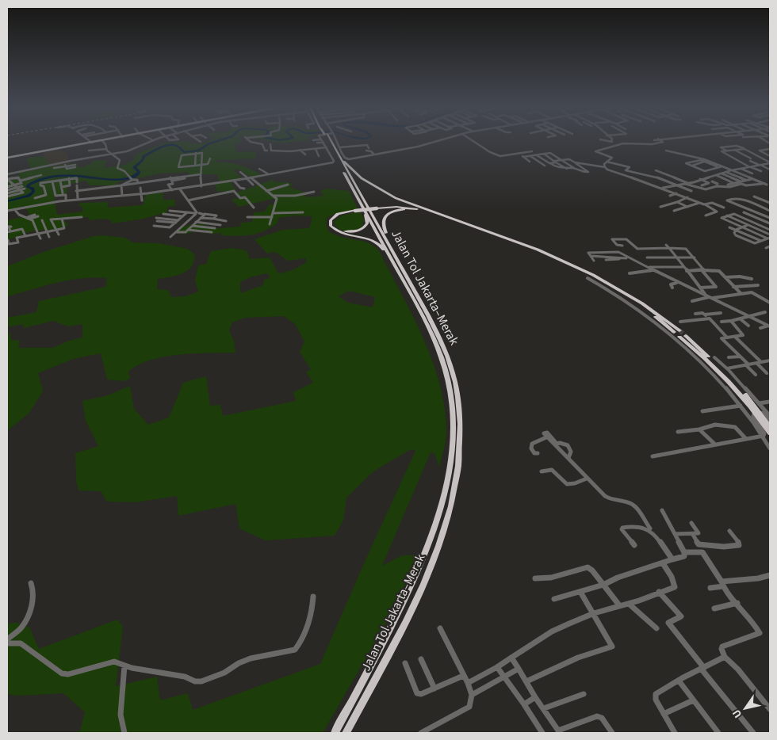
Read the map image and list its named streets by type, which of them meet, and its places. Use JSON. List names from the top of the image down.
{
  "streets": {
    "highway": ["Jalan Tol Jakarta–Merak"]
  },
  "north": "bottom left"
}
